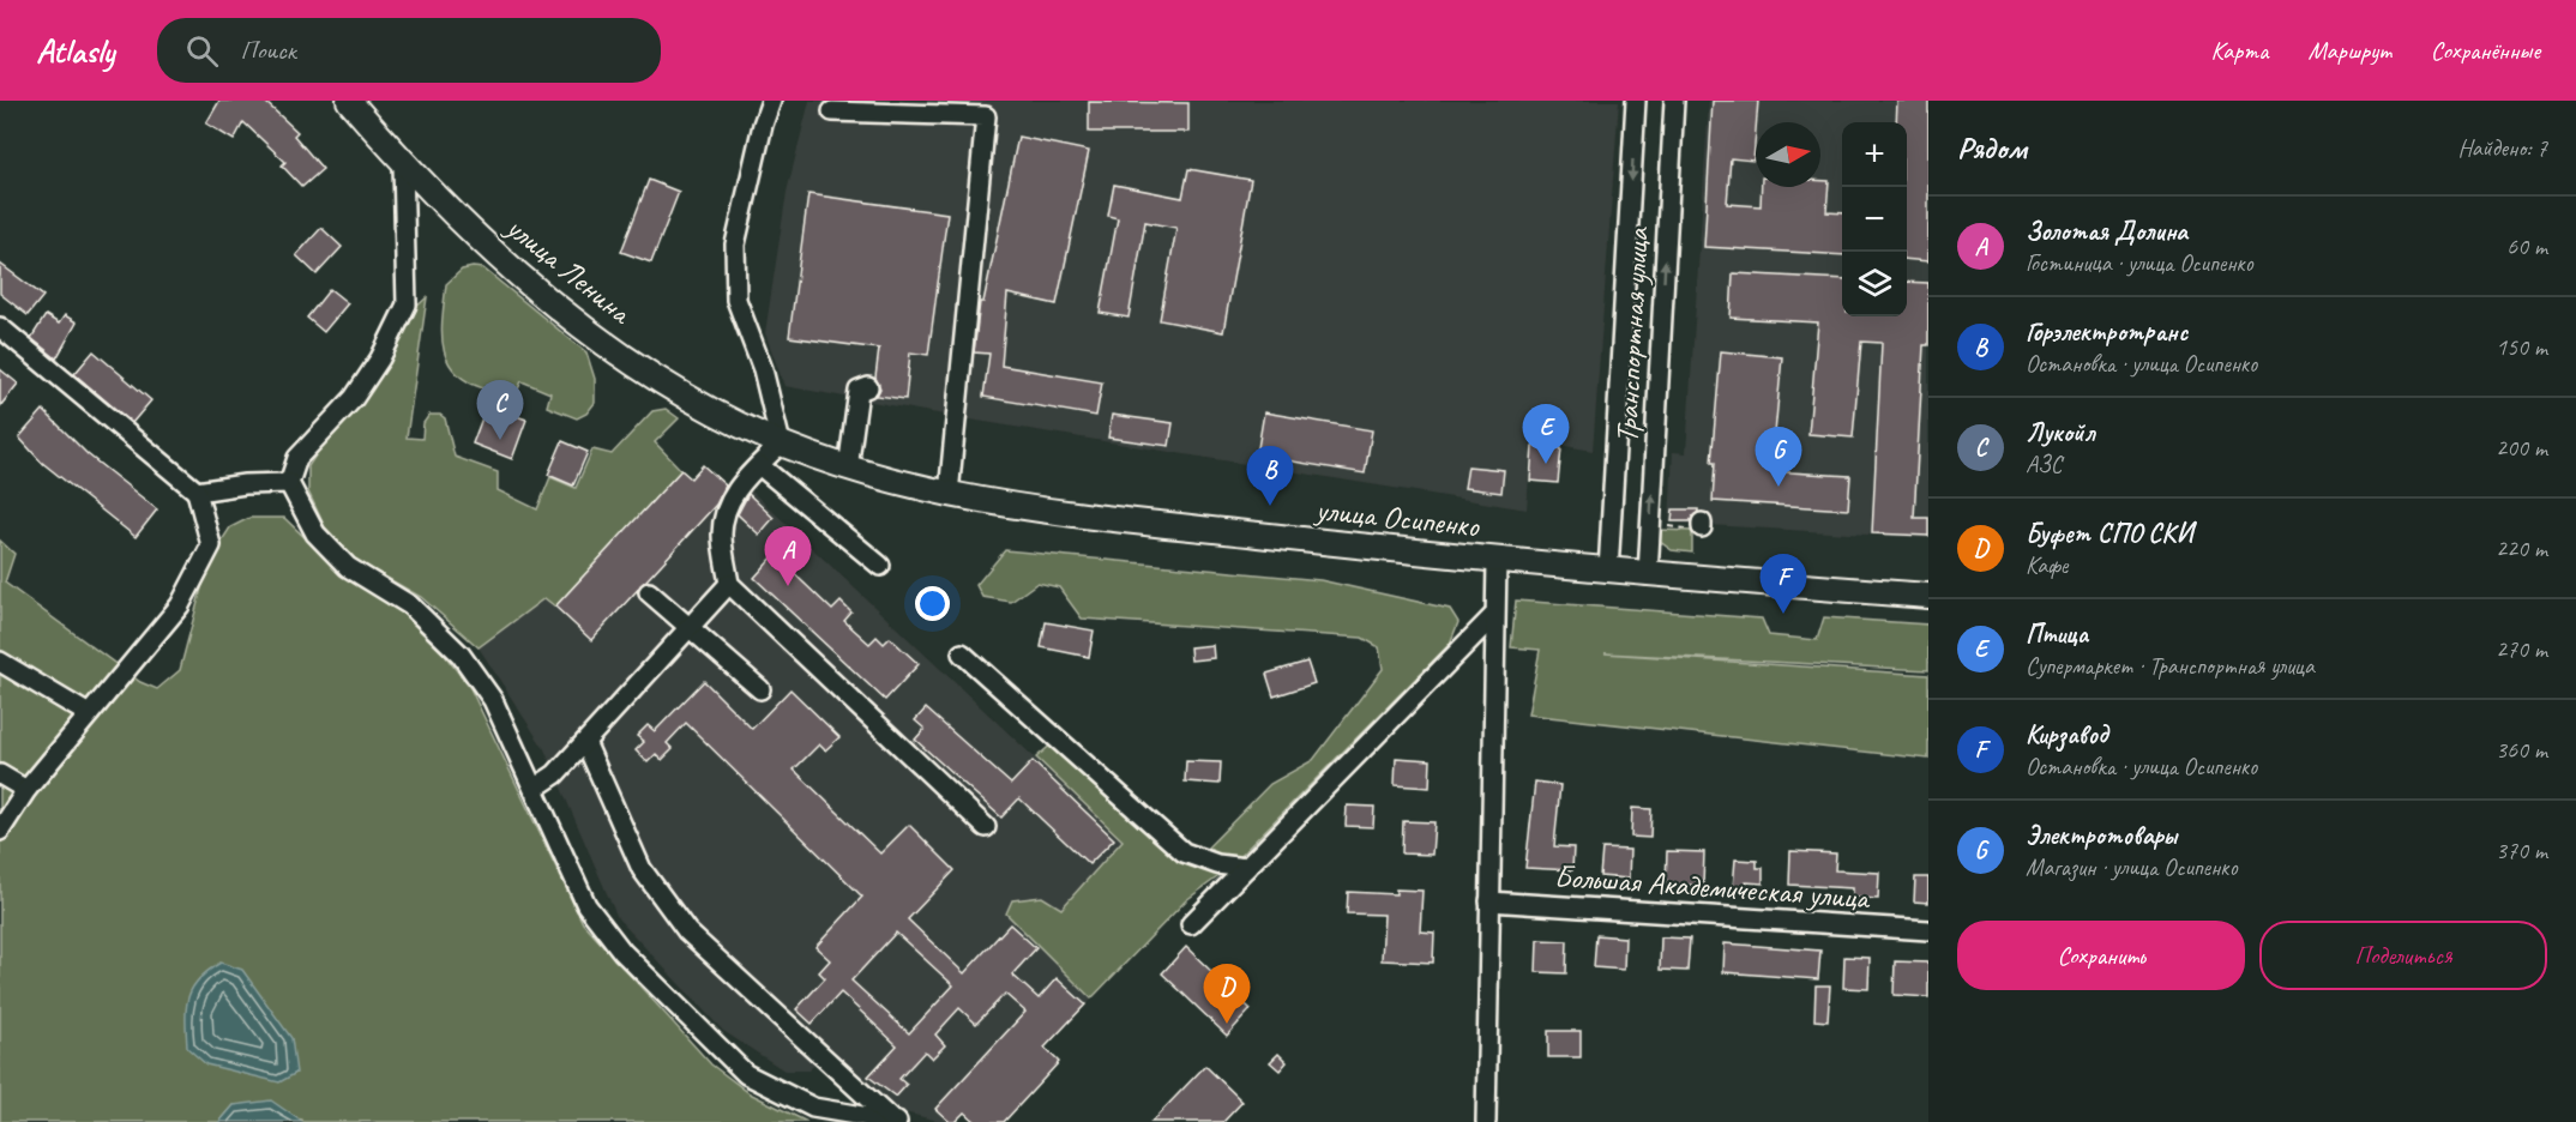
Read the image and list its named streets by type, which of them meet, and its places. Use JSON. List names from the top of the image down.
{
  "streets": {
    "main road": ["улица Ленина", "улица Осипенко"],
    "street": ["Транспортная улица", "Большая Академическая улица"]
  },
  "crossings": [
    ["улица Ленина", "улица Осипенко"],
    ["Транспортная улица", "улица Осипенко"]
  ],
  "north": "right",
  "page": {
    "header": "Atlasly",
    "search": "Поиск",
    "nav": ["Карта", "Маршрут", "Сохранённые"],
    "heading": ["Рядом", "Найдено: 7"],
    "map_buttons": ["+", "−"],
    "list": [
      {
        "mark": "A",
        "name": "Золотая Долина",
        "note": "Гостиница · улица Осипенко",
        "value": "60 m"
      },
      {
        "mark": "B",
        "name": "Горэлектротранс",
        "note": "Остановка · улица Осипенко",
        "value": "150 m"
      },
      {
        "mark": "C",
        "name": "Лукойл",
        "note": "АЗС",
        "value": "200 m"
      },
      {
        "mark": "D",
        "name": "Буфет СПО СКИ",
        "note": "Кафе",
        "value": "220 m"
      },
      {
        "mark": "E",
        "name": "Птица",
        "note": "Супермаркет · Транспортная улица",
        "value": "270 m"
      },
      {
        "mark": "F",
        "name": "Кирзавод",
        "note": "Остановка · улица Осипенко",
        "value": "360 m"
      },
      {
        "mark": "G",
        "name": "Электротовары",
        "note": "Магазин · улица Осипенко",
        "value": "370 m"
      }
    ],
    "pins": [
      "C",
      "E",
      "G",
      "B",
      "A",
      "F",
      "D"
    ],
    "buttons": ["Сохранить", "Поделиться"]
  }
}
